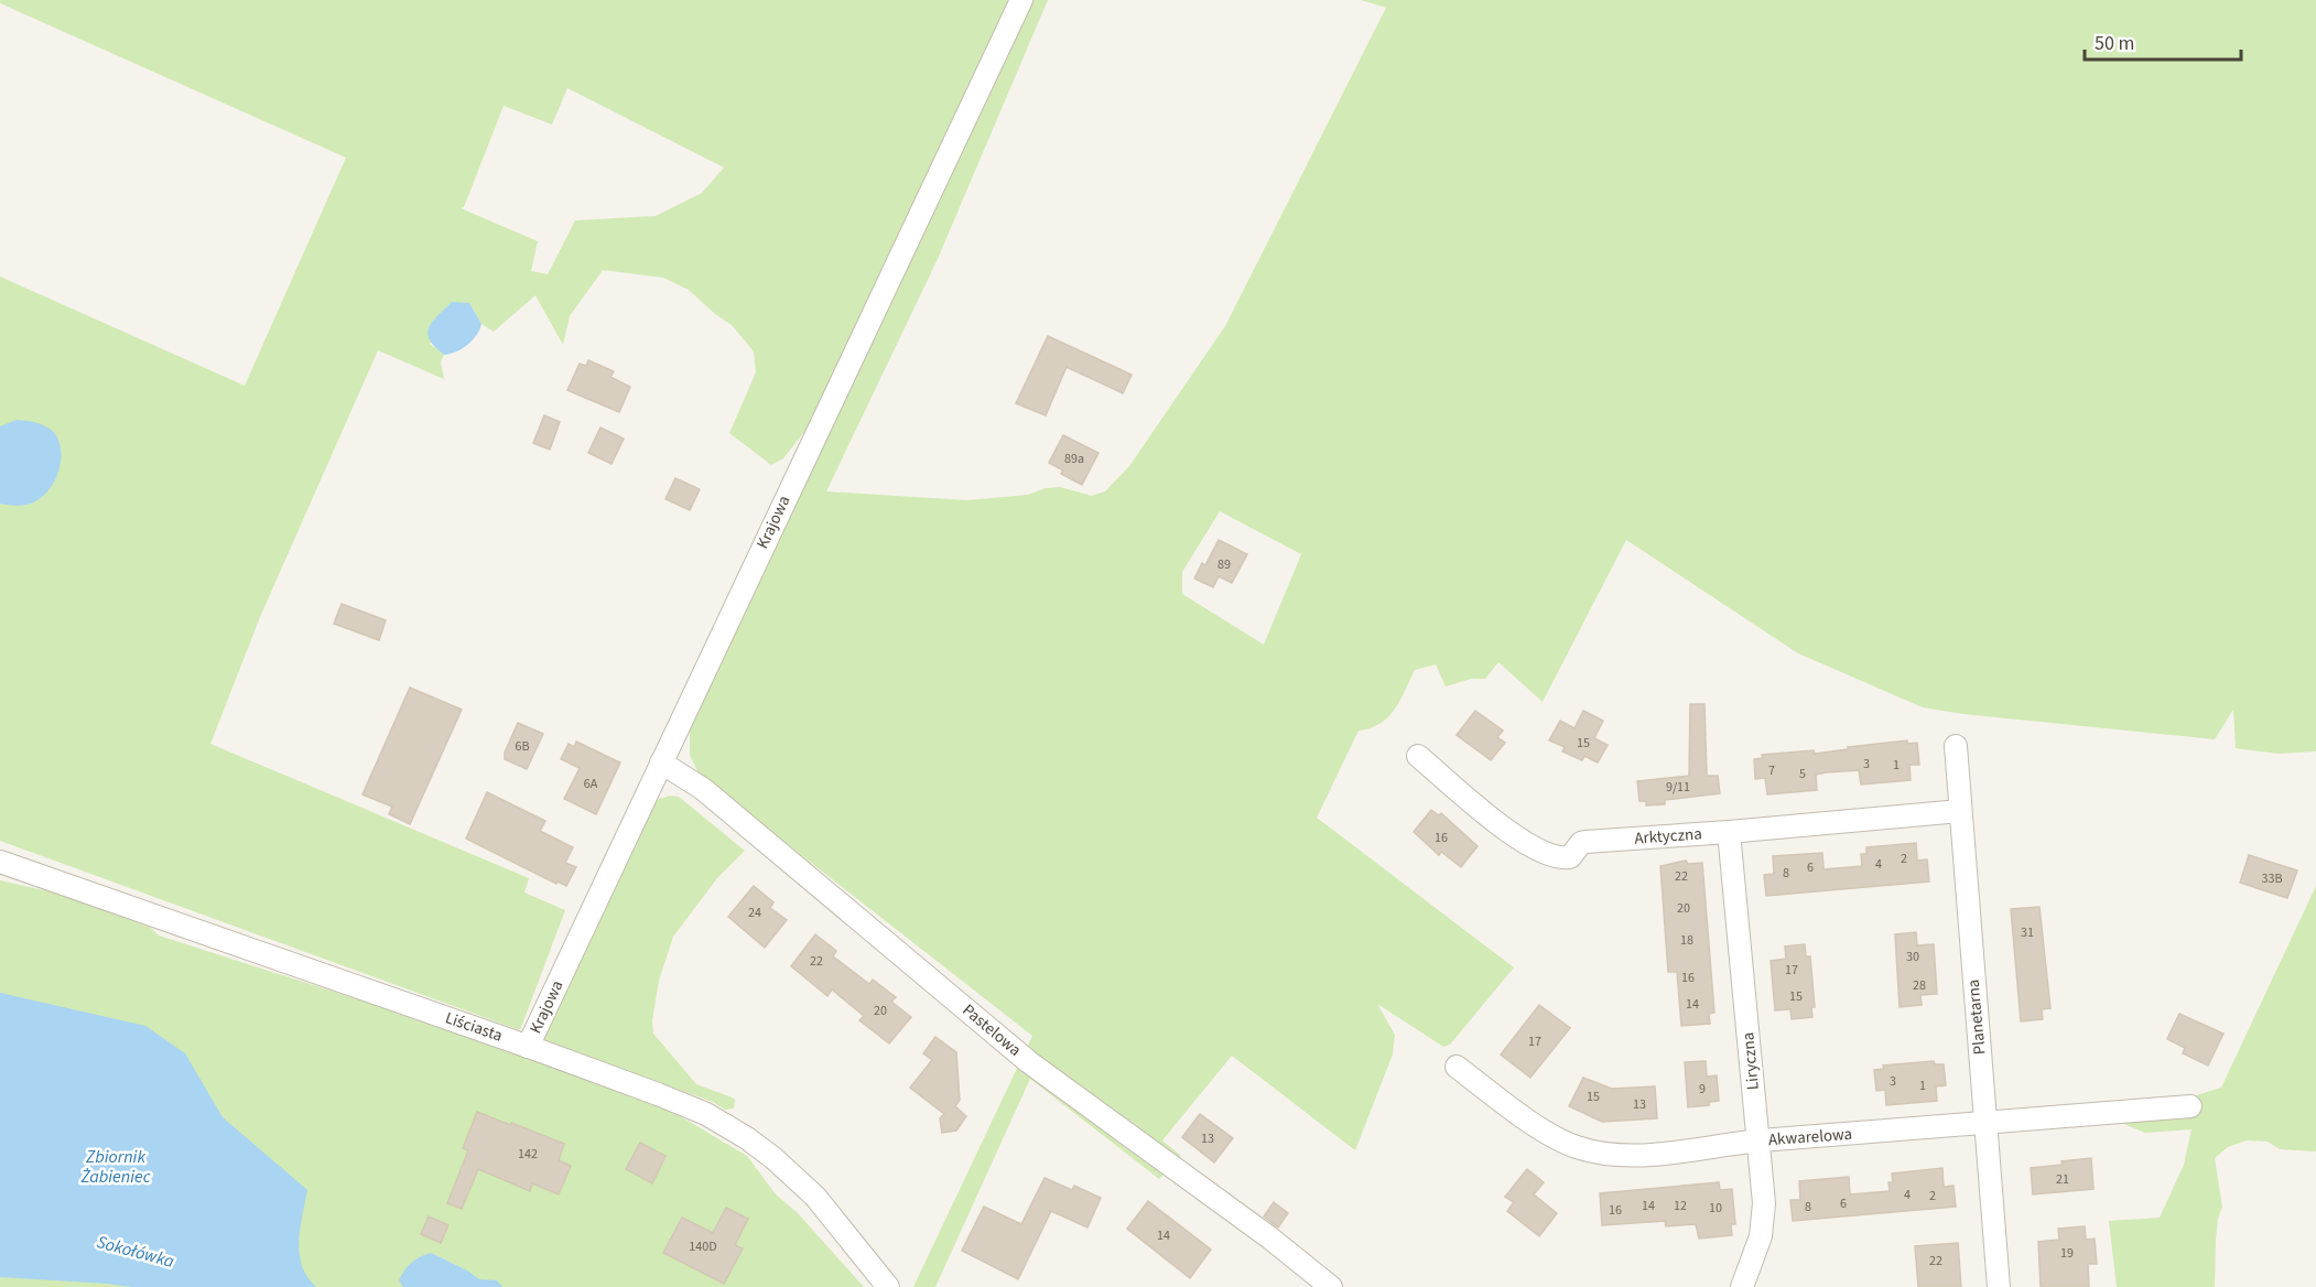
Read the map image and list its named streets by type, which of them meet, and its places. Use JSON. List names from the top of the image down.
{
  "streets": {
    "street": [
      "Krajowa",
      "Arktyczna",
      "Planetarna",
      "Liściasta",
      "Pastelowa",
      "Liryczna",
      "Akwarelowa"
    ]
  },
  "crossings": [
    ["Krajowa", "Liściasta"],
    ["Krajowa", "Pastelowa"],
    ["Arktyczna", "Planetarna"],
    ["Arktyczna", "Liryczna"],
    ["Planetarna", "Akwarelowa"],
    ["Liryczna", "Akwarelowa"]
  ],
  "water": ["Zbiornik Żabieniec", "Sokołówka"],
  "house_numbers": [
    "89a",
    "89",
    "15",
    "6B",
    "3",
    "1",
    "7",
    "5",
    "6A",
    "9/11",
    "16",
    "2",
    "4",
    "6",
    "8",
    "22",
    "33B",
    "20",
    "24",
    "31",
    "18",
    "30",
    "22",
    "17",
    "16",
    "28",
    "15",
    "14",
    "20",
    "17",
    "3",
    "1",
    "9",
    "15",
    "13",
    "13",
    "142",
    "21",
    "4",
    "2",
    "6",
    "14",
    "12",
    "8",
    "10",
    "16",
    "14",
    "140D",
    "19",
    "22"
  ],
  "scale_bar": "50 m"
}
